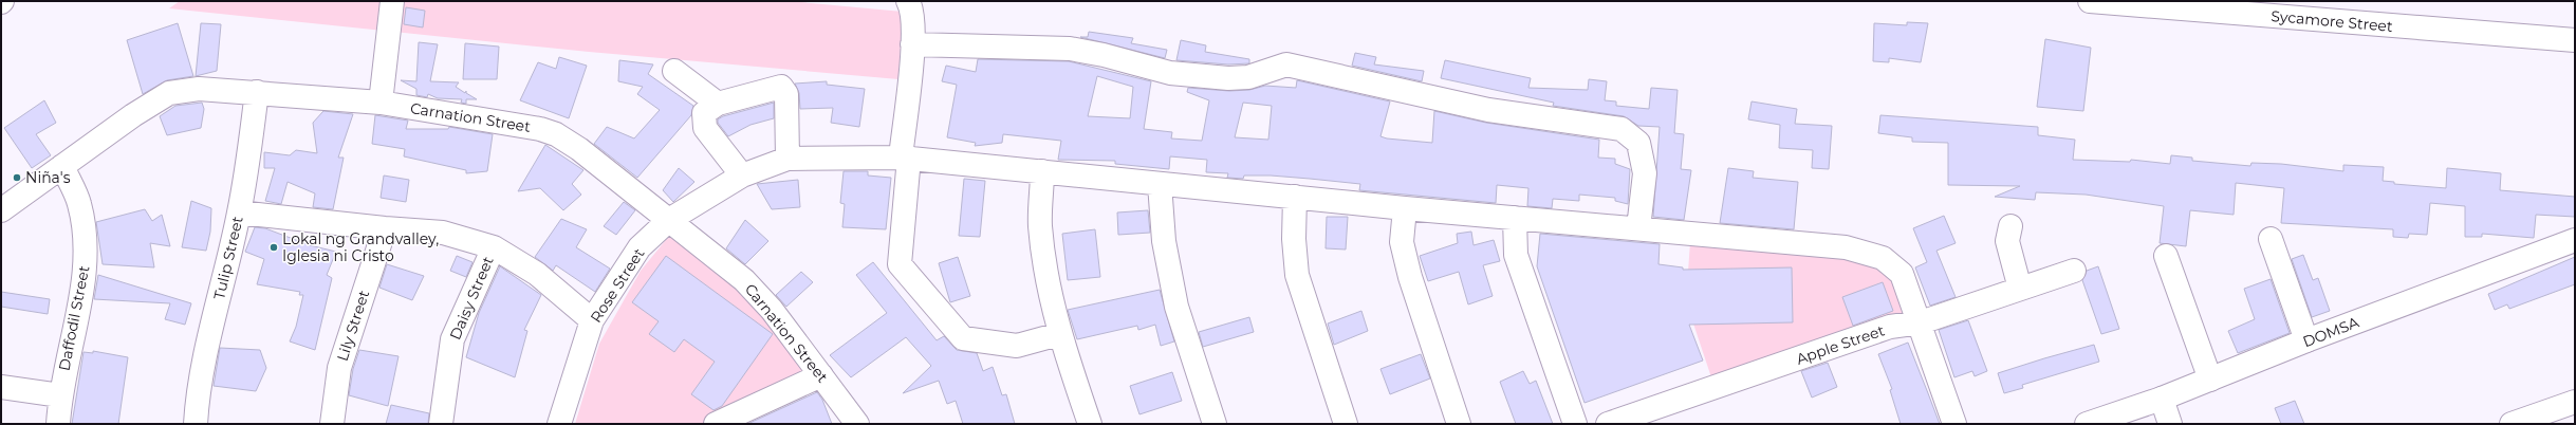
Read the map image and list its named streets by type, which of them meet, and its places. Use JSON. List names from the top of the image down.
{
  "streets": {
    "street": [
      "Sycamore Street",
      "Carnation Street",
      "Tulip Street",
      "Rose Street",
      "Daisy Street",
      "Daffodil Street",
      "Lily Street",
      "DOMSA",
      "Apple Street"
    ]
  },
  "crossings": [
    ["Carnation Street", "Tulip Street"],
    ["Carnation Street", "Rose Street"],
    ["Carnation Street", "Daffodil Street"],
    ["Rose Street", "Apple Street"]
  ],
  "places": ["Niña's", "Lokal ng Grandvalley, Iglesia ni Cristo"]
}
